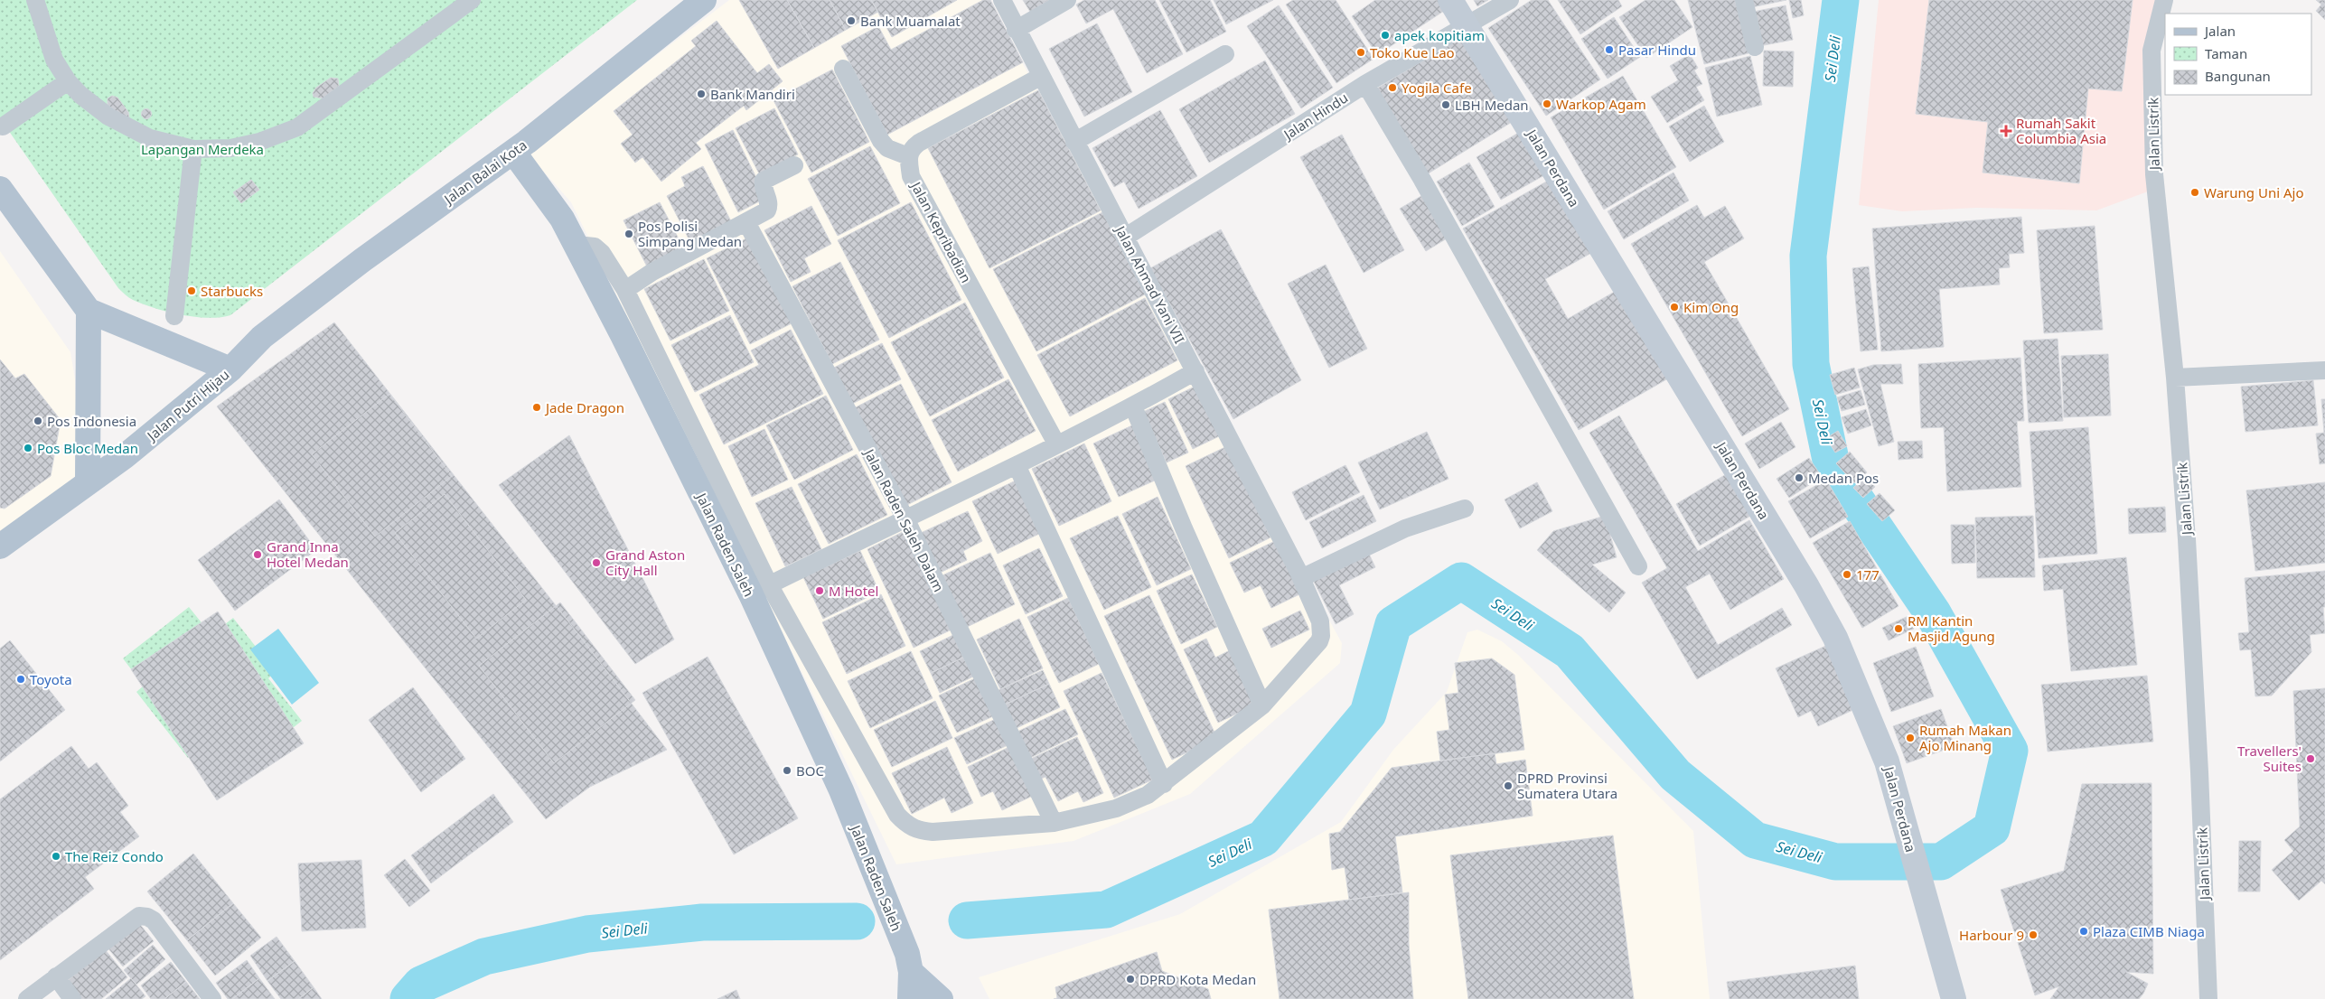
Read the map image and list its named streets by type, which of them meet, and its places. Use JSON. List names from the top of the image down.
{
  "streets": {
    "main road": [
      "Jalan Perdana",
      "Jalan Balai Kota",
      "Jalan Putri Hijau",
      "Jalan Raden Saleh"
    ],
    "street": [
      "Jalan Hindu",
      "Jalan Listrik",
      "Jalan Kepribadian",
      "Jalan Ahmad Yani VII",
      "Jalan Raden Saleh Dalam"
    ]
  },
  "crossings": [
    ["Jalan Hindu", "Jalan Perdana"],
    ["Jalan Hindu", "Jalan Ahmad Yani VII"],
    ["Jalan Balai Kota", "Jalan Putri Hijau"],
    ["Jalan Balai Kota", "Jalan Raden Saleh"],
    ["Jalan Ahmad Yani VII", "Jalan Raden Saleh Dalam"],
    ["Jalan Ahmad Yani VII", "Jalan Raden Saleh"]
  ],
  "water": ["Sei Deli"],
  "parks": ["Lapangan Merdeka"],
  "places": {
    "other": [
      "Bank Muamalat",
      "apek kopitiam",
      "Pasar Hindu",
      "Toko Kue Lao",
      "Yogila Cafe",
      "Bank Mandiri",
      "Warkop Agam",
      "LBH Medan",
      "Warung Uni Ajo",
      "Pos Polisi Simpang Medan",
      "Starbucks",
      "Kim Ong",
      "Jade Dragon",
      "Pos Indonesia",
      "Pos Bloc Medan",
      "Medan Pos",
      "Grand Inna Hotel Medan",
      "Grand Aston City Hall",
      "177",
      "M Hotel",
      "RM Kantin Masjid Agung",
      "Toyota",
      "Rumah Makan Ajo Minang",
      "Travellers' Suites",
      "BOC",
      "DPRD Provinsi Sumatera Utara",
      "The Reiz Condo",
      "Plaza CIMB Niaga",
      "Harbour 9",
      "DPRD Kota Medan"
    ],
    "health": ["Rumah Sakit Columbia Asia"]
  },
  "legend": ["Jalan", "Taman", "Bangunan"]
}
